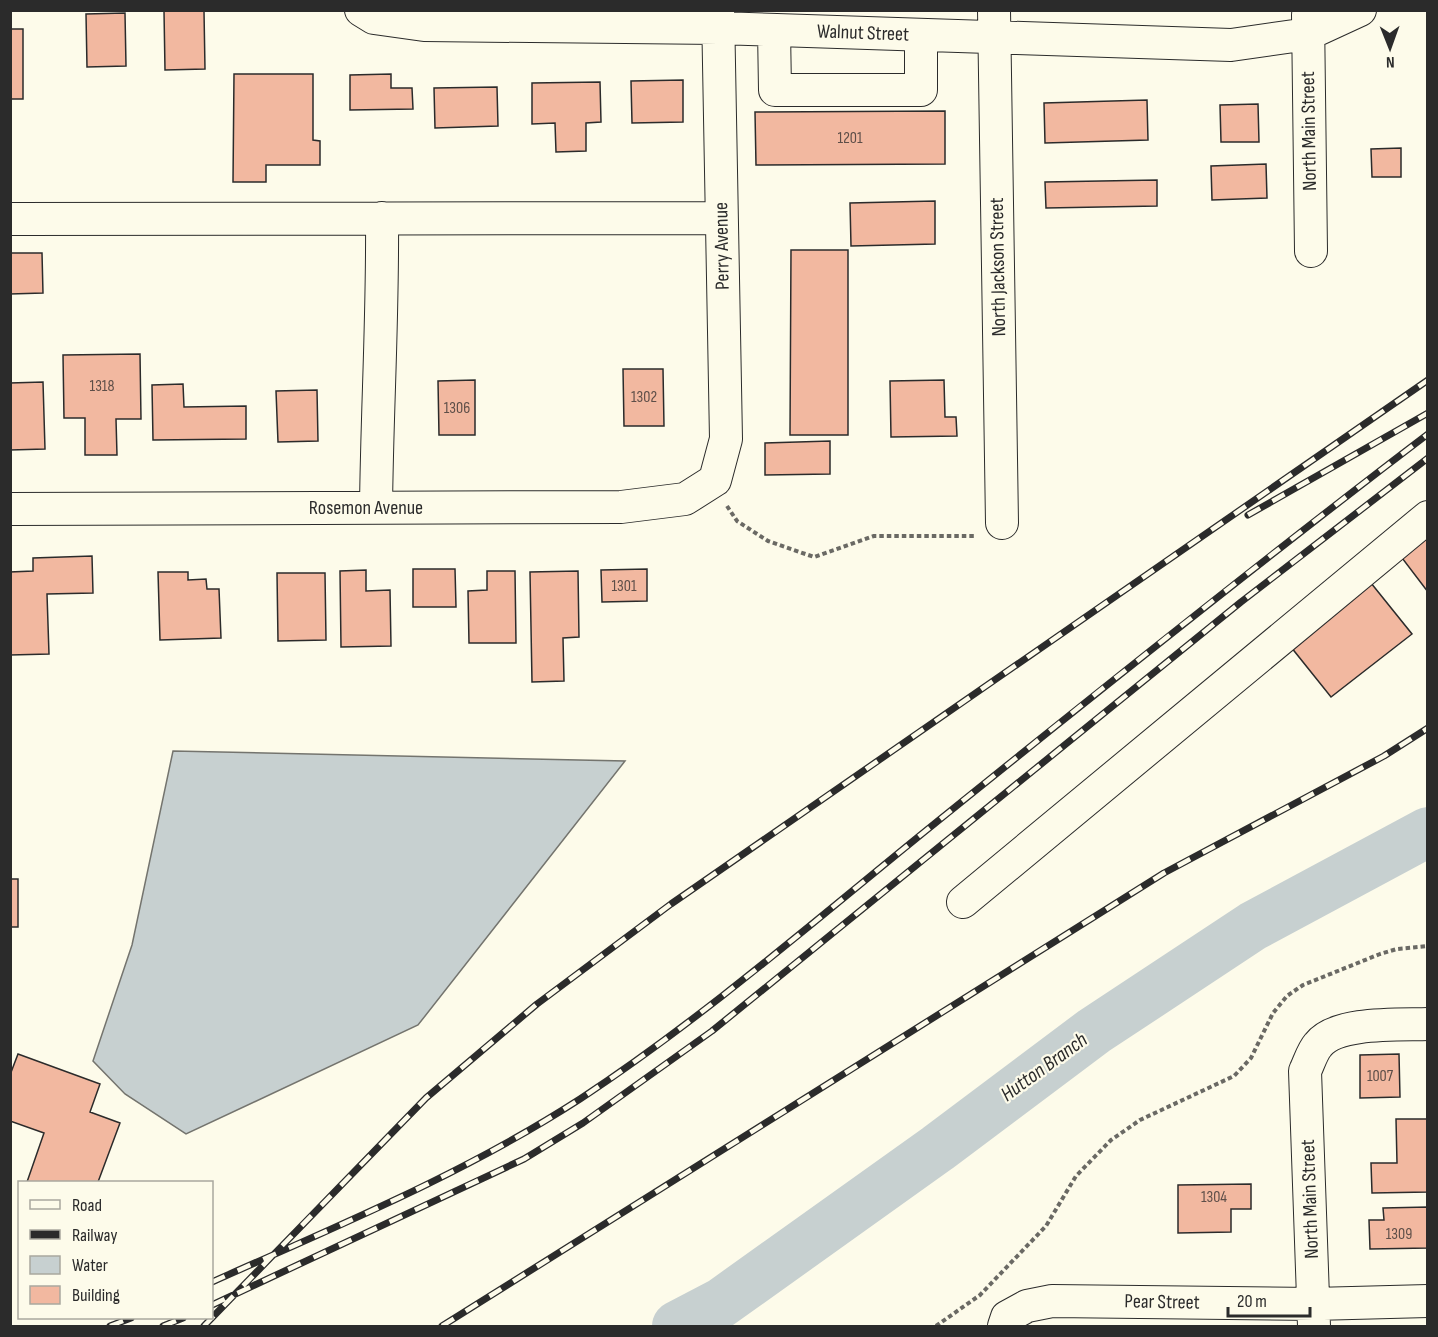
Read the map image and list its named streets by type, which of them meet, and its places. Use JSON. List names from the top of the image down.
{
  "streets": {
    "street": [
      "Walnut Street",
      "North Main Street",
      "Perry Avenue",
      "North Jackson Street",
      "Rosemon Avenue",
      "Pear Street"
    ]
  },
  "crossings": [
    ["Walnut Street", "North Main Street"],
    ["Walnut Street", "Perry Avenue"],
    ["Walnut Street", "North Jackson Street"],
    ["North Main Street", "Pear Street"],
    ["Perry Avenue", "Rosemon Avenue"]
  ],
  "water": ["Hutton Branch"],
  "house_numbers": [
    "1201",
    "1318",
    "1302",
    "1306",
    "1301",
    "1007",
    "1304",
    "1309"
  ],
  "legend": [
    "Road",
    "Railway",
    "Water",
    "Building"
  ],
  "scale_bar": "20 m",
  "north": "bottom"
}
